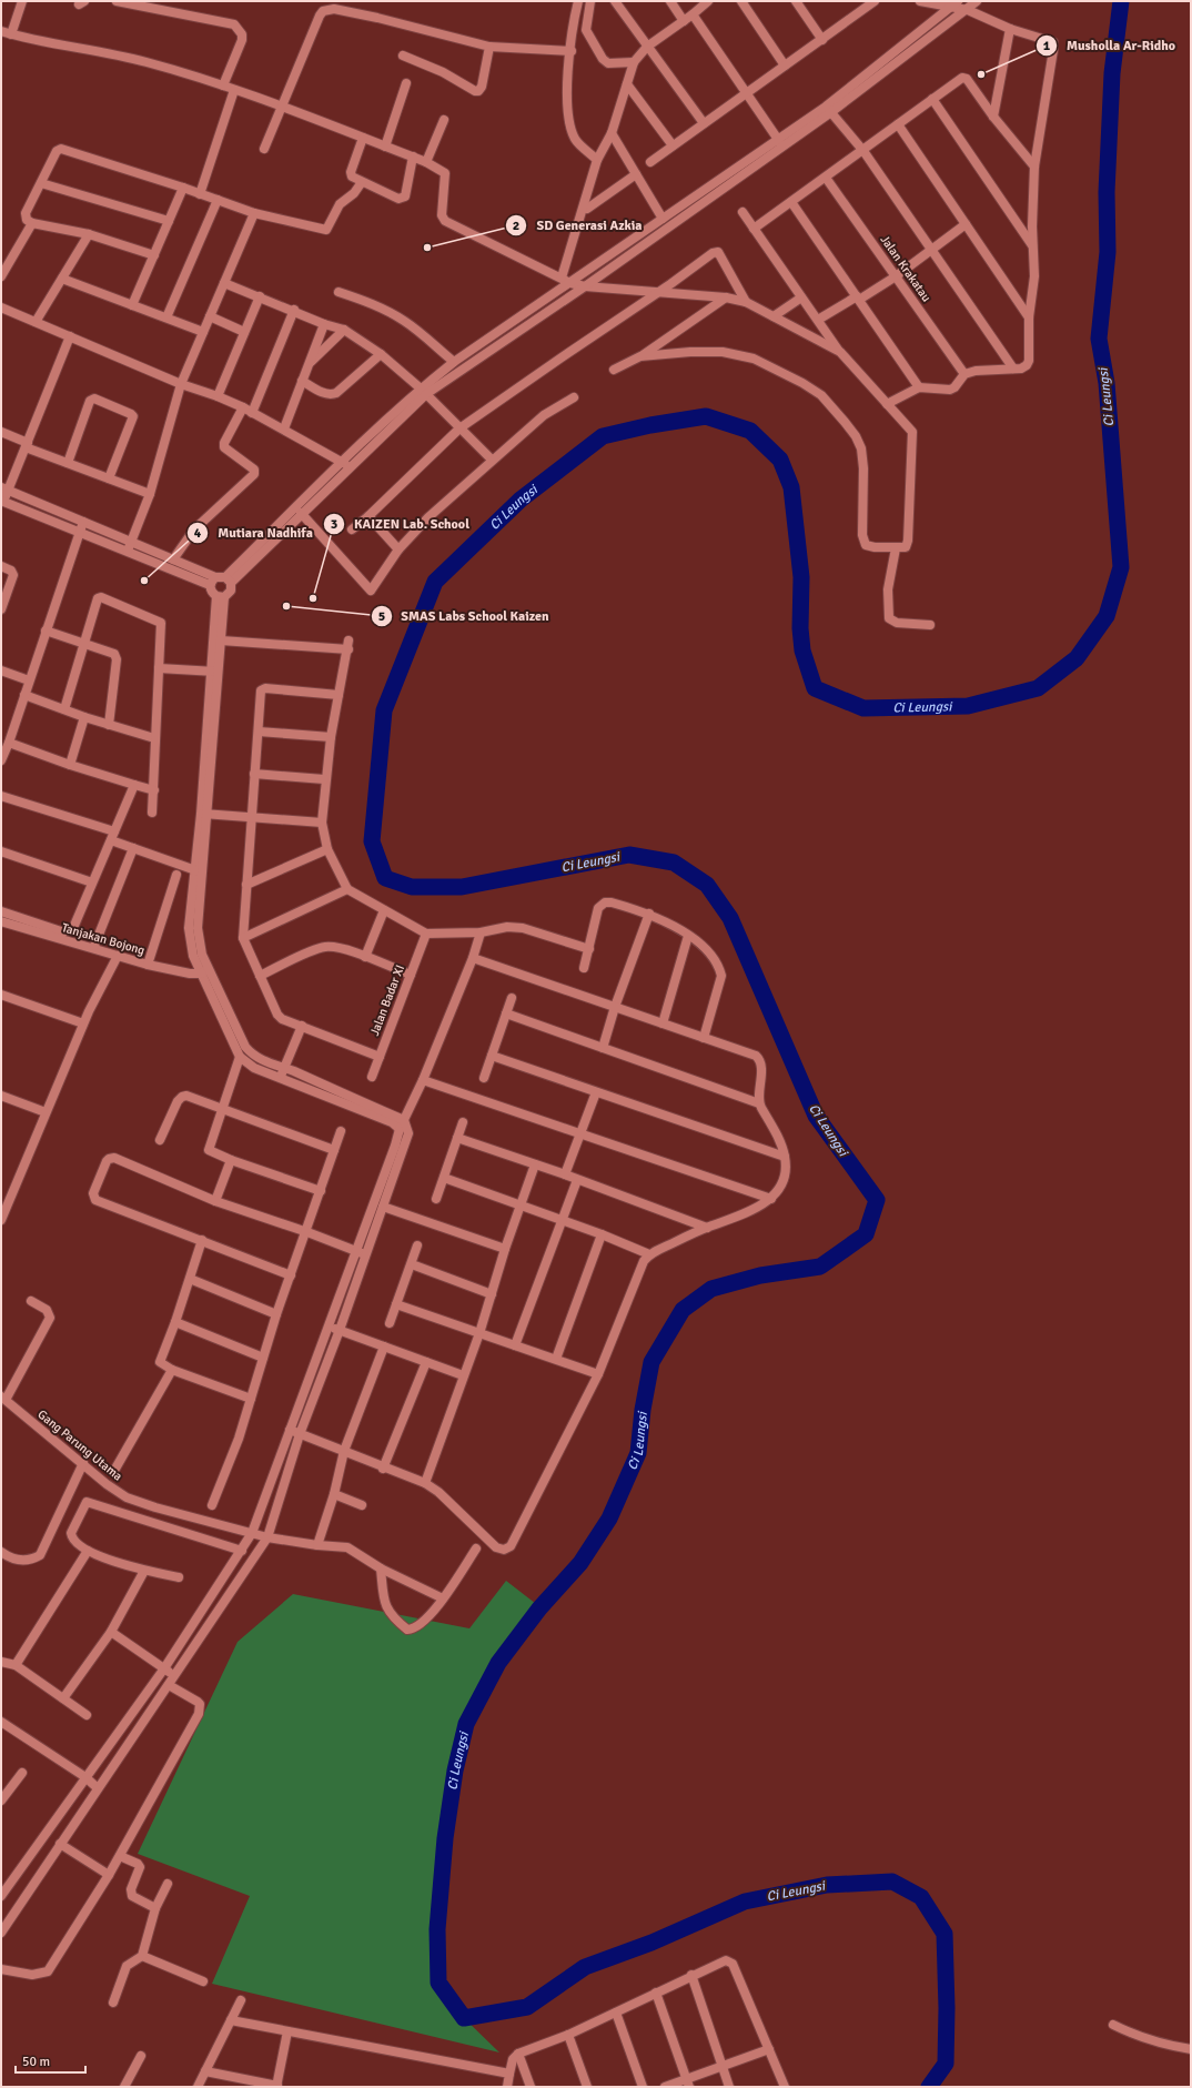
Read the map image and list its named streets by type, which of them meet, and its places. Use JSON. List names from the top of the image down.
{
  "streets": {
    "street": [
      "Jalan Krakatau",
      "Tanjakan Bojong",
      "Jalan Badar XI",
      "Gang Parung Utama"
    ]
  },
  "water": ["Ci Leungsi"],
  "places": [
    "Musholla Ar-Ridho",
    "SD Generasi Azkia",
    "Mutiara Nadhifa",
    "KAIZEN Lab. School",
    "SMAS Labs School Kaizen"
  ],
  "scale_bar": "50 m"
}
